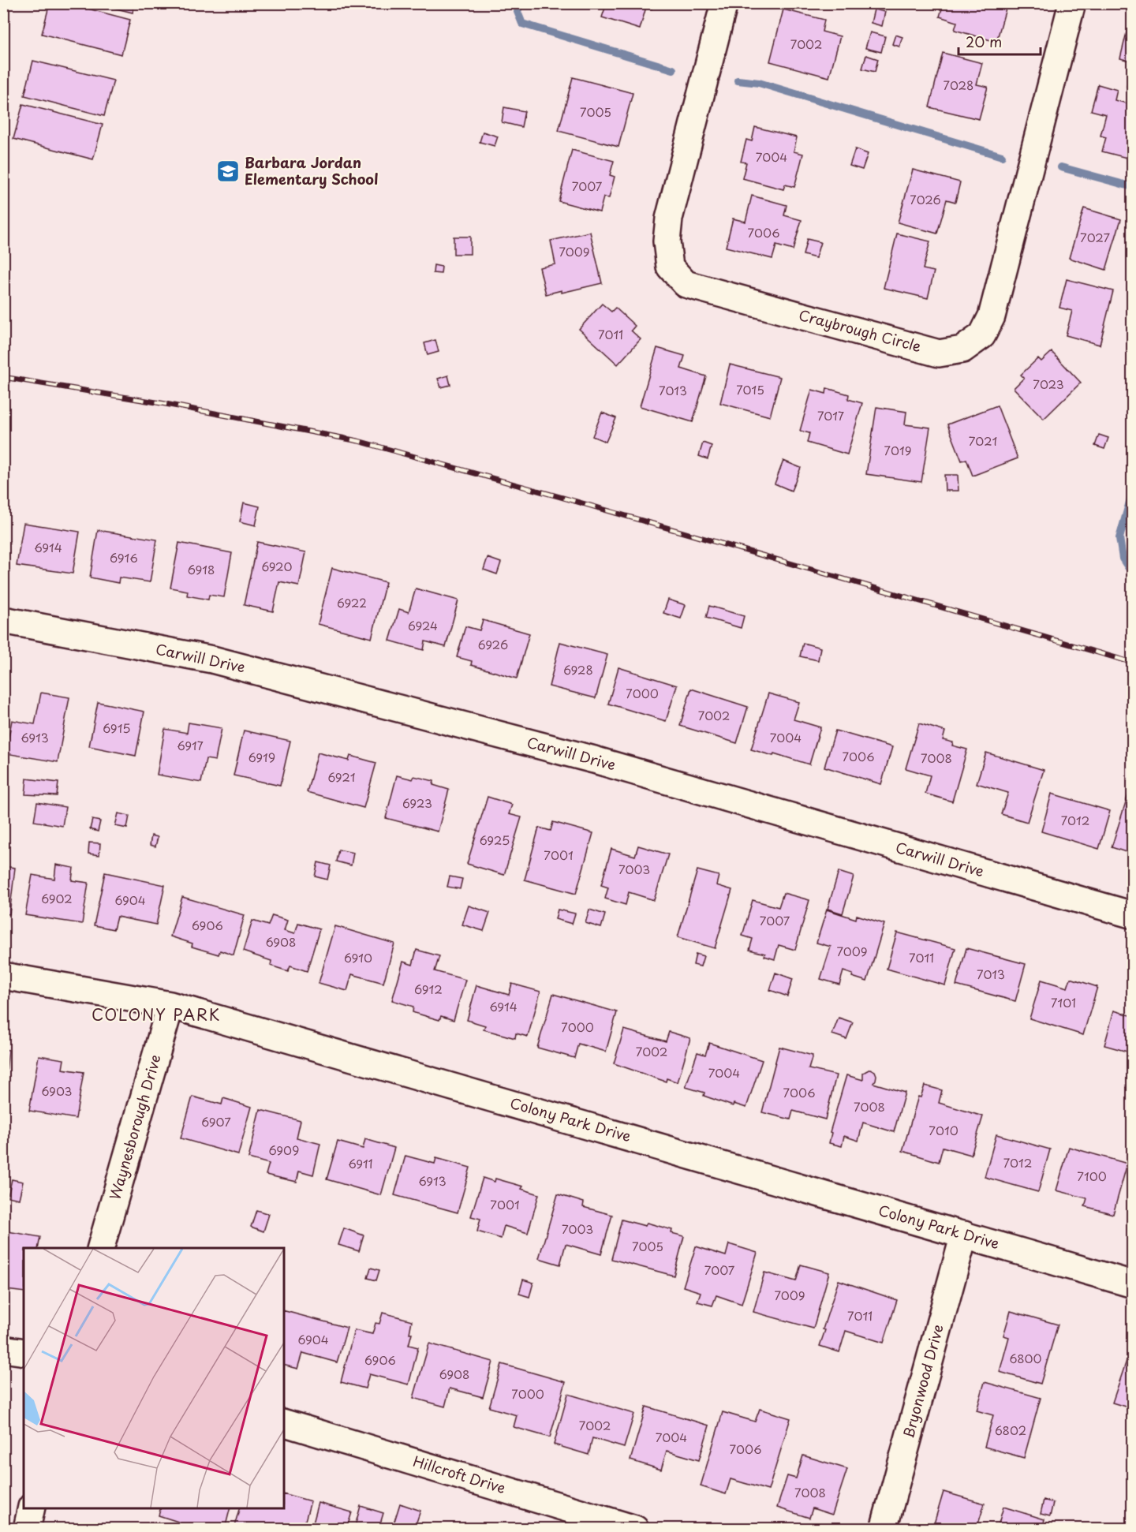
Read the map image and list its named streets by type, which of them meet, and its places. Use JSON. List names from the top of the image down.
{
  "streets": {
    "street": [
      "Craybrough Circle",
      "Carwill Drive",
      "Colony Park Drive",
      "Waynesborough Drive",
      "Bryonwood Drive",
      "Hillcroft Drive"
    ]
  },
  "crossings": [
    ["Colony Park Drive", "Waynesborough Drive"],
    ["Colony Park Drive", "Bryonwood Drive"]
  ],
  "districts": ["COLONY PARK"],
  "places": {
    "school or university": ["Barbara Jordan Elementary School"]
  },
  "house_numbers": [
    "7002",
    "7028",
    "7005",
    "7004",
    "7007",
    "7026",
    "7006",
    "7027",
    "7009",
    "7011",
    "7023",
    "7015",
    "7013",
    "7017",
    "7021",
    "7019",
    "6914",
    "6916",
    "6920",
    "6918",
    "6922",
    "6924",
    "6926",
    "6928",
    "7000",
    "7002",
    "6915",
    "6913",
    "7004",
    "6917",
    "7006",
    "6919",
    "7008",
    "6921",
    "6923",
    "7012",
    "6925",
    "7001",
    "7003",
    "6902",
    "6904",
    "7007",
    "6906",
    "6908",
    "7009",
    "6910",
    "7011",
    "7013",
    "6912",
    "7101",
    "6914",
    "7000",
    "7002",
    "7004",
    "6903",
    "7006",
    "7008",
    "6907",
    "7010",
    "6909",
    "7012",
    "6911",
    "7100",
    "6913",
    "7001",
    "7003",
    "7005",
    "7007",
    "7009",
    "7011",
    "6904",
    "6800",
    "6906",
    "6908",
    "7000",
    "7002",
    "6802",
    "7004",
    "7006",
    "7008"
  ],
  "scale_bar": "20 m"
}
